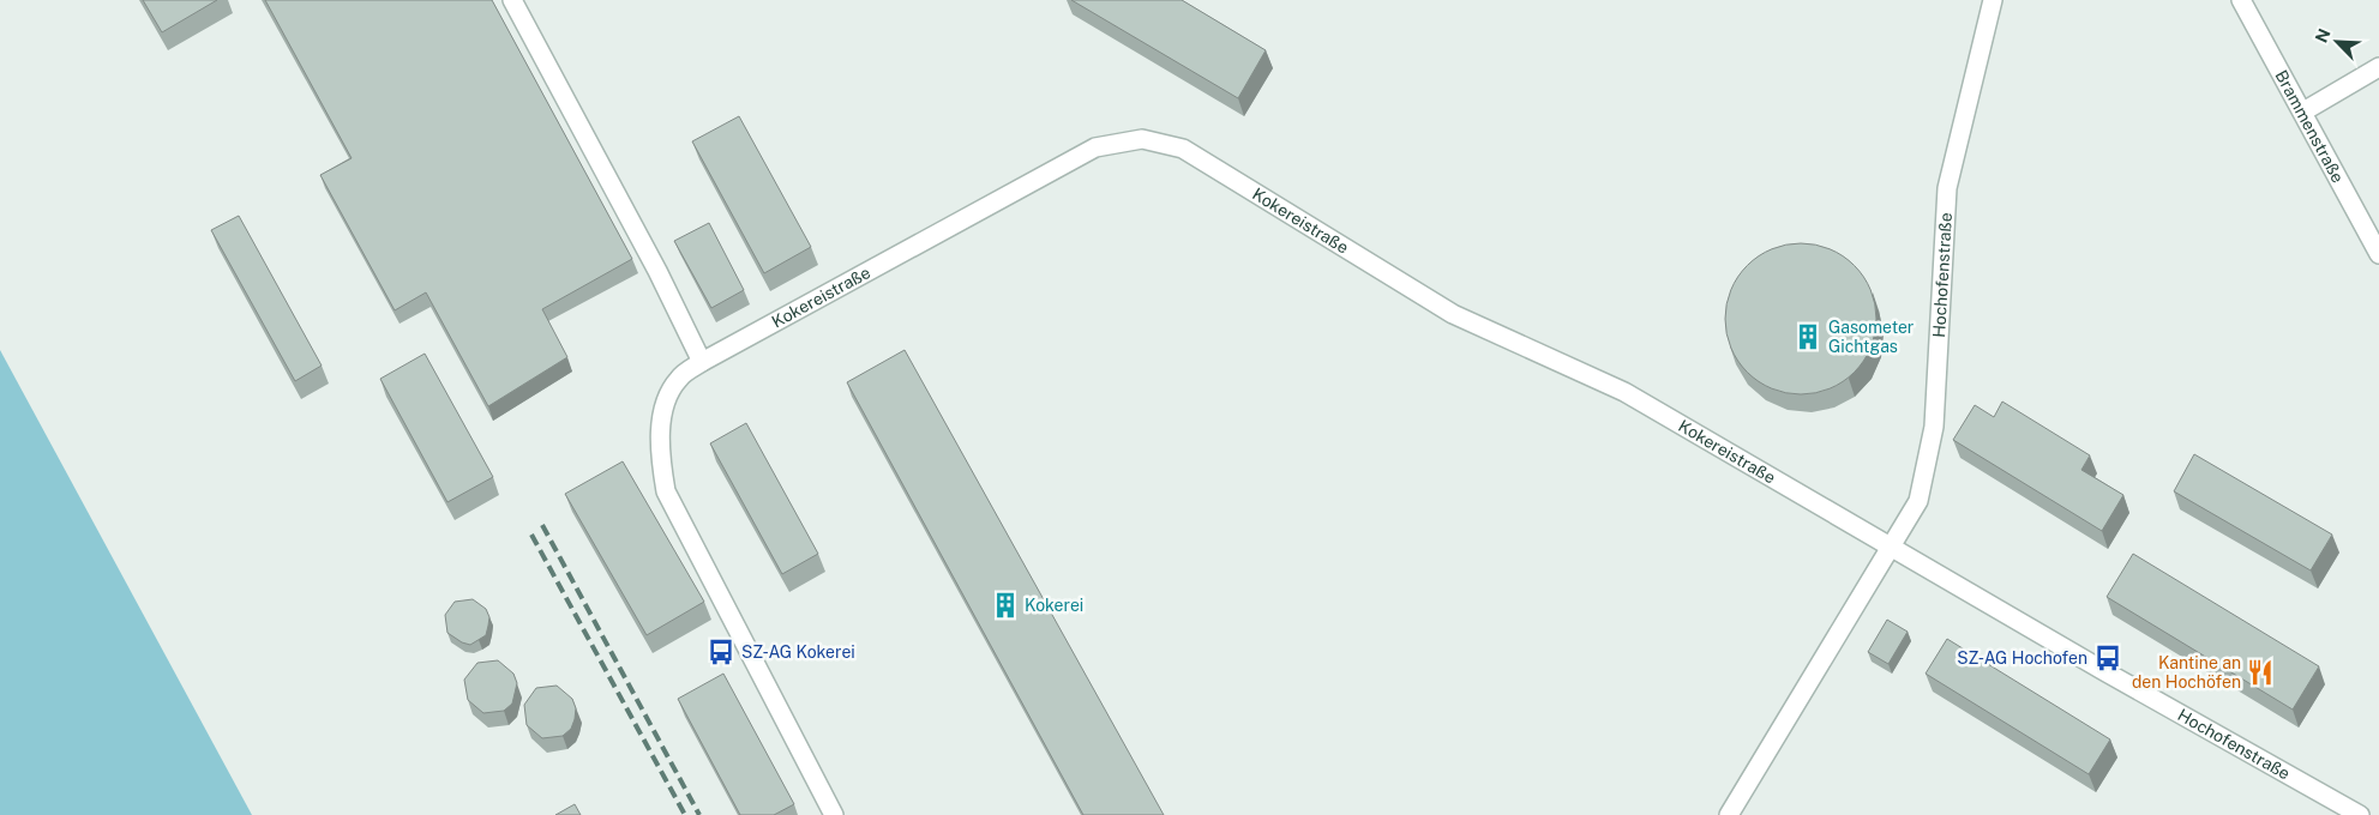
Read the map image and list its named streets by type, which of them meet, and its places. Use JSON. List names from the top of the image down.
{
  "streets": {
    "lane": ["Brammenstraße", "Kokereistraße", "Hochofenstraße"]
  },
  "crossings": [
    ["Kokereistraße", "Hochofenstraße"]
  ],
  "places": {
    "building": ["Gasometer Gichtgas", "Kokerei"],
    "bus stop": ["SZ-AG Kokerei", "SZ-AG Hochofen"],
    "restaurant": ["Kantine an den Hochöfen"]
  },
  "north": "top left"
}
